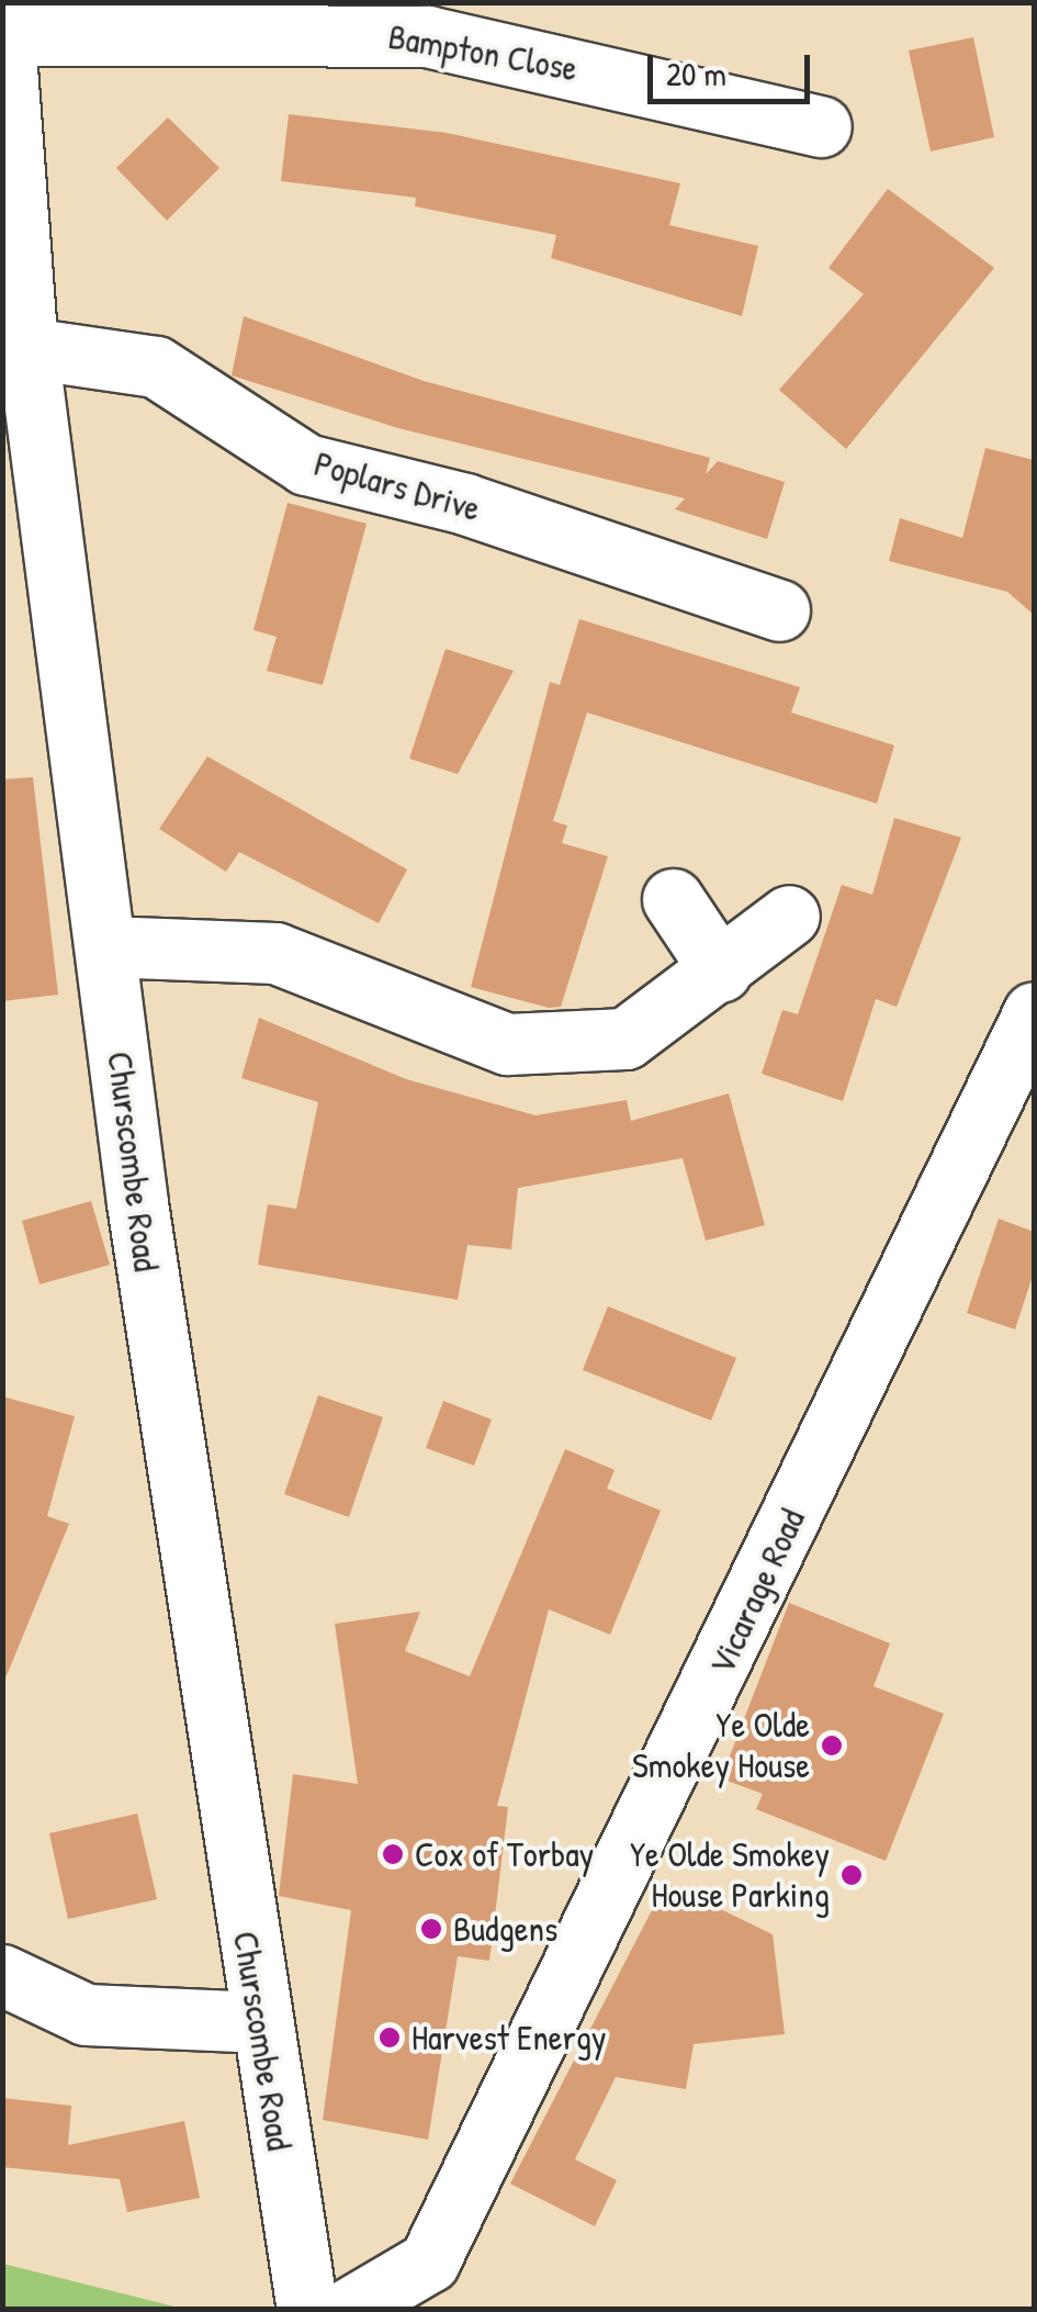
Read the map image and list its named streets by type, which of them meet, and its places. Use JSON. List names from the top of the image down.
{
  "streets": {
    "street": [
      "Bampton Close",
      "Poplars Drive",
      "Churscombe Road",
      "Vicarage Road"
    ]
  },
  "crossings": [
    ["Bampton Close", "Churscombe Road"],
    ["Poplars Drive", "Churscombe Road"]
  ],
  "places": [
    "Ye Olde Smokey House",
    "Cox of Torbay",
    "Ye Olde Smokey House Parking",
    "Budgens",
    "Harvest Energy"
  ],
  "scale_bar": "20 m"
}
